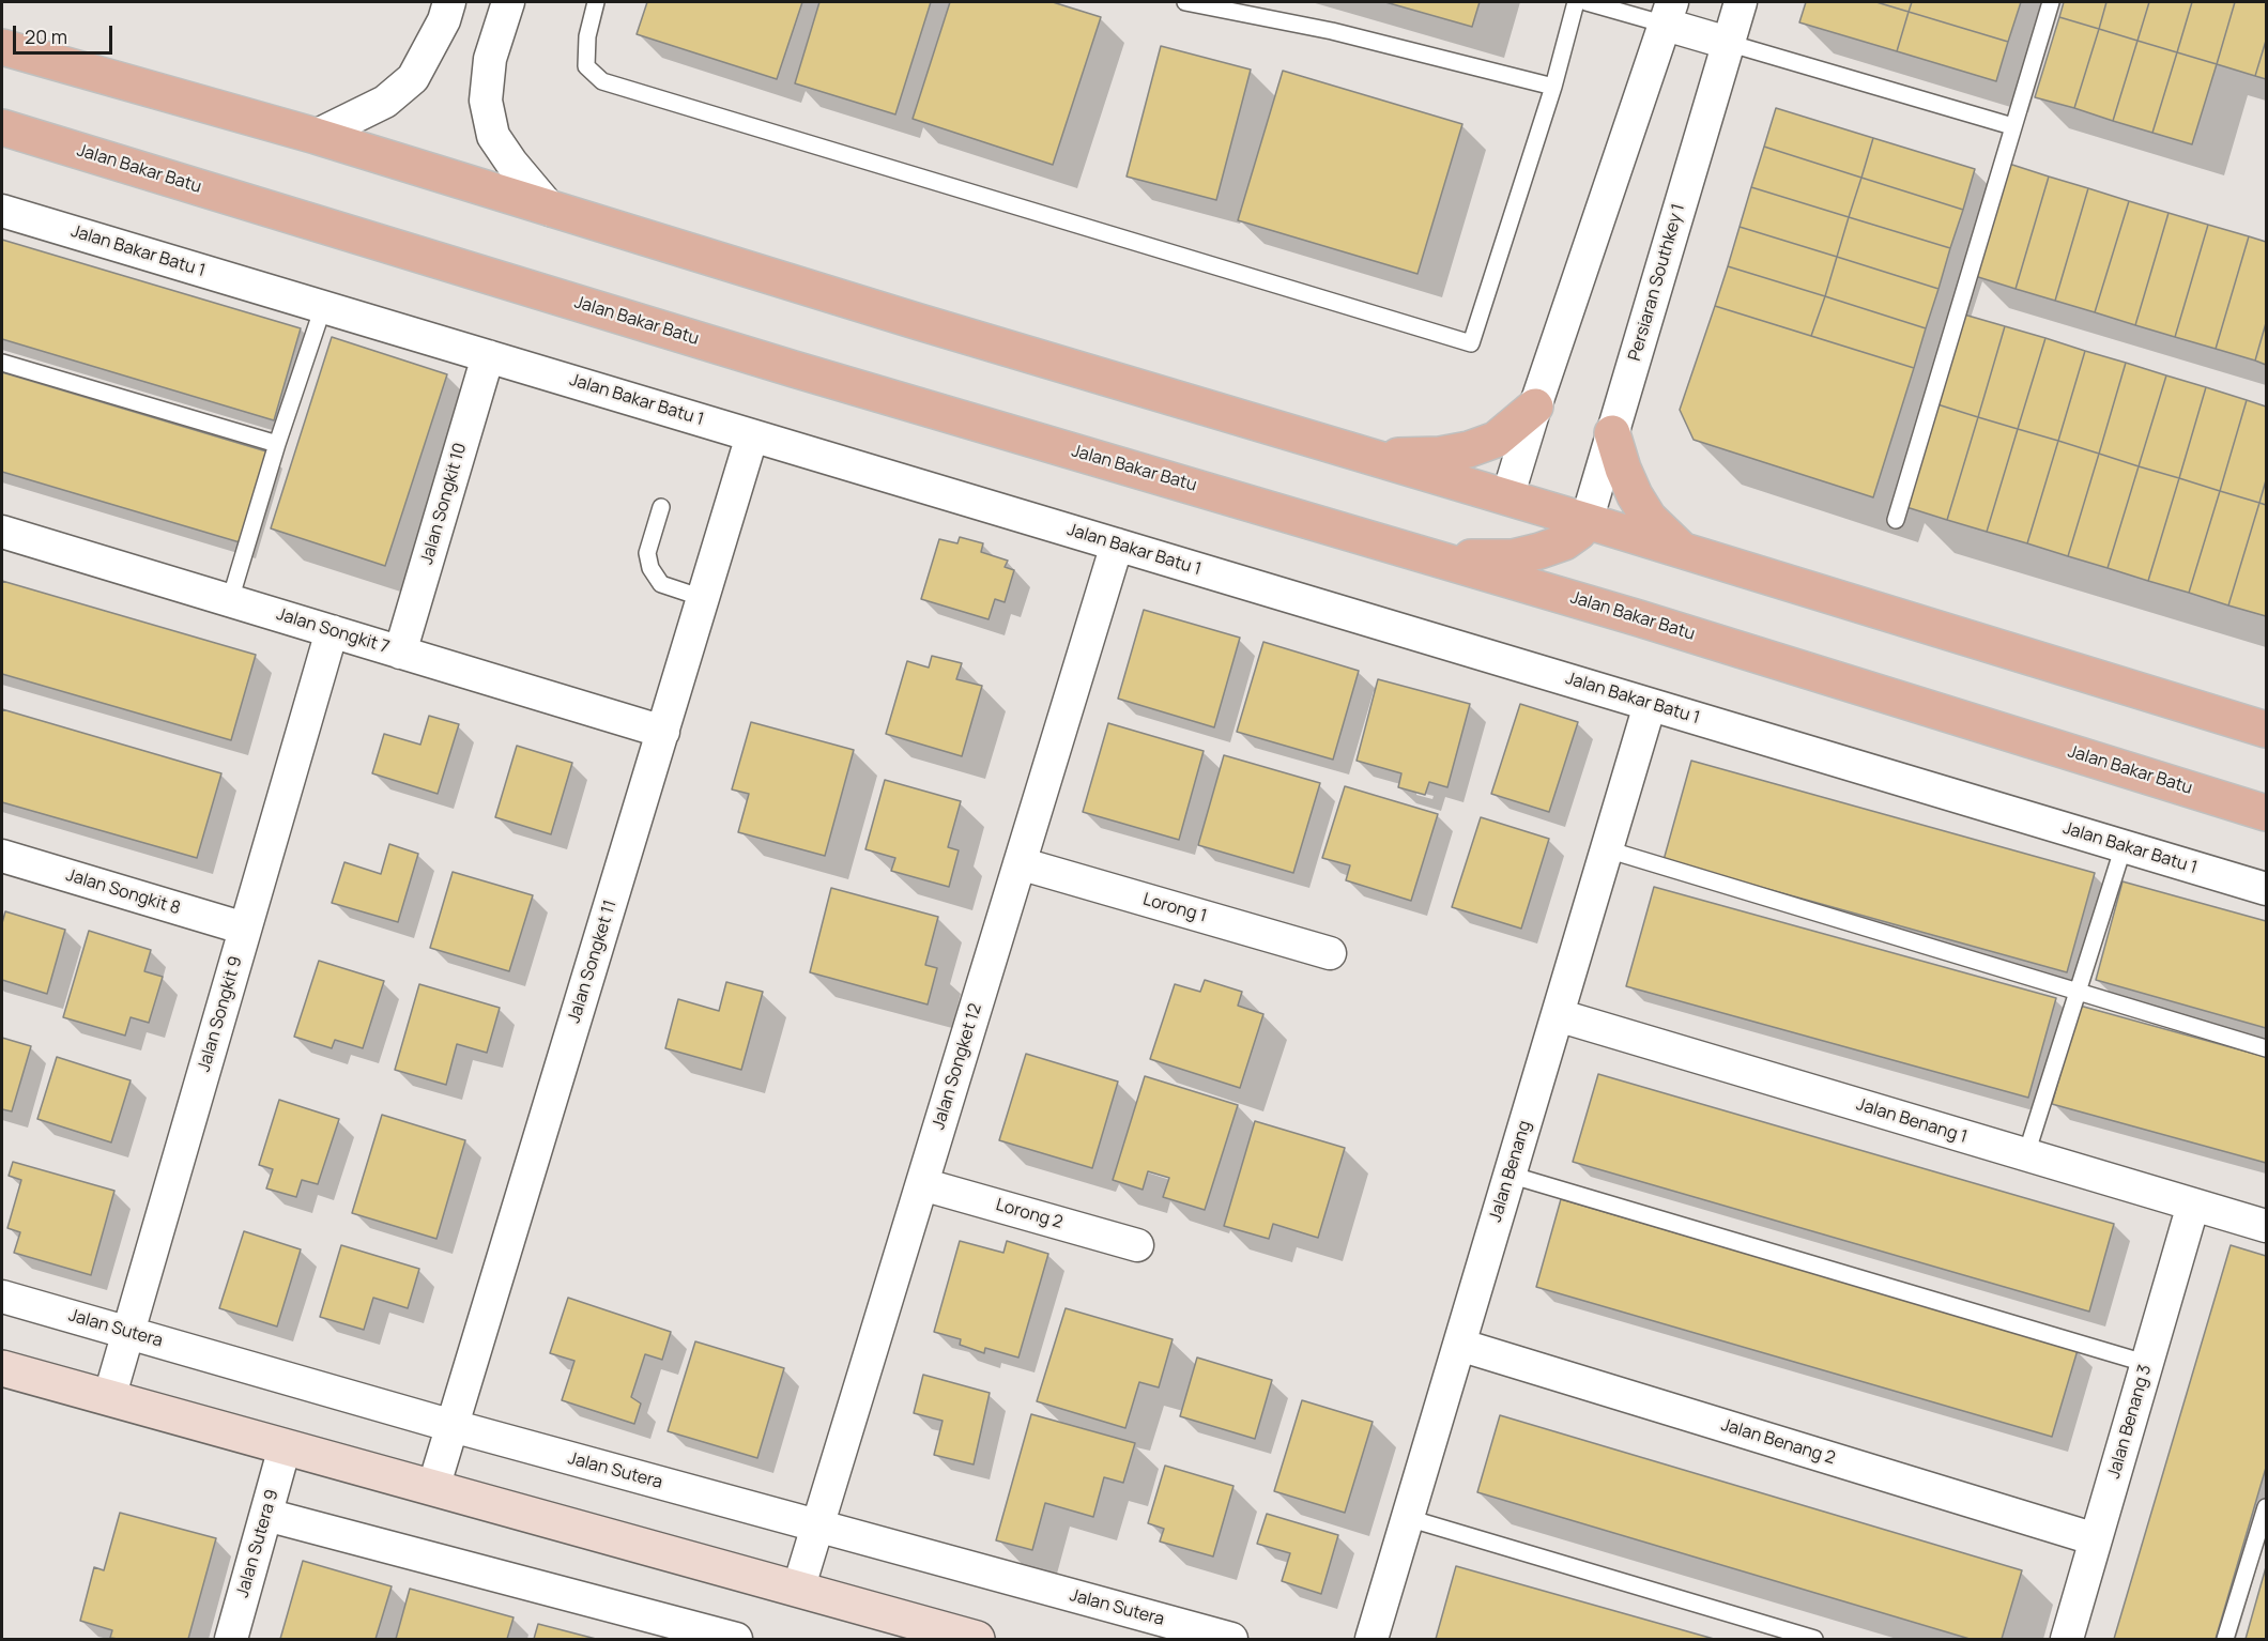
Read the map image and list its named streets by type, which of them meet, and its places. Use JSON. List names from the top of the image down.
{
  "streets": {
    "main road": ["Jalan Bakar Batu"],
    "street": [
      "Jalan Bakar Batu 1",
      "Persiaran Southkey 1",
      "Jalan Songkit 10",
      "Jalan Songkit 7",
      "Jalan Songkit 8",
      "Lorong 1",
      "Jalan Songket 11",
      "Jalan Songkit 9",
      "Jalan Songket 12",
      "Jalan Benang 1",
      "Jalan Benang",
      "Lorong 2",
      "Jalan Sutera",
      "Jalan Benang 3",
      "Jalan Benang 2",
      "Jalan Sutera 9"
    ]
  },
  "crossings": [
    ["Jalan Bakar Batu 1", "Jalan Songkit 10"],
    ["Jalan Bakar Batu 1", "Jalan Songket 11"],
    ["Jalan Bakar Batu 1", "Jalan Songket 12"],
    ["Jalan Bakar Batu 1", "Jalan Benang"],
    ["Jalan Songkit 10", "Jalan Songkit 7"],
    ["Jalan Songkit 7", "Jalan Songket 11"],
    ["Jalan Songkit 7", "Jalan Songkit 9"],
    ["Jalan Songkit 8", "Jalan Songkit 9"],
    ["Lorong 1", "Jalan Songket 12"],
    ["Jalan Songket 11", "Jalan Sutera"],
    ["Jalan Songkit 9", "Jalan Sutera"],
    ["Jalan Songket 12", "Lorong 2"],
    ["Jalan Songket 12", "Jalan Sutera"],
    ["Jalan Benang 1", "Jalan Benang"],
    ["Jalan Benang 1", "Jalan Benang 3"],
    ["Jalan Benang", "Jalan Benang 2"],
    ["Jalan Benang 3", "Jalan Benang 2"]
  ],
  "scale_bar": "20 m"
}
